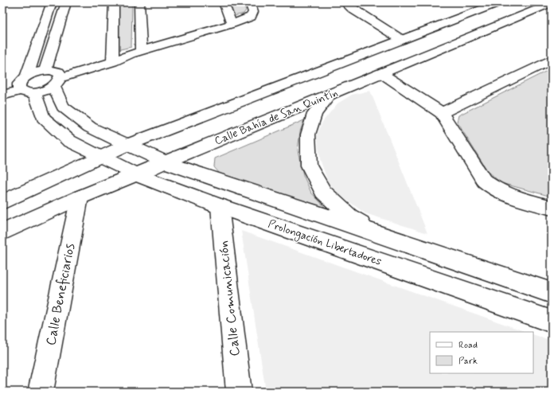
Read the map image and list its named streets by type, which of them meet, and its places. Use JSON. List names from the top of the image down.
{
  "streets": {
    "street": [
      "Calle Bahía de San Quintín",
      "Prolongación Libertadores",
      "Calle Beneficiarios",
      "Calle Comunicación"
    ]
  },
  "crossings": [
    ["Calle Bahía de San Quintín", "Prolongación Libertadores"],
    ["Calle Bahía de San Quintín", "Calle Beneficiarios"],
    ["Prolongación Libertadores", "Calle Comunicación"]
  ],
  "legend": ["Road", "Park"]
}
